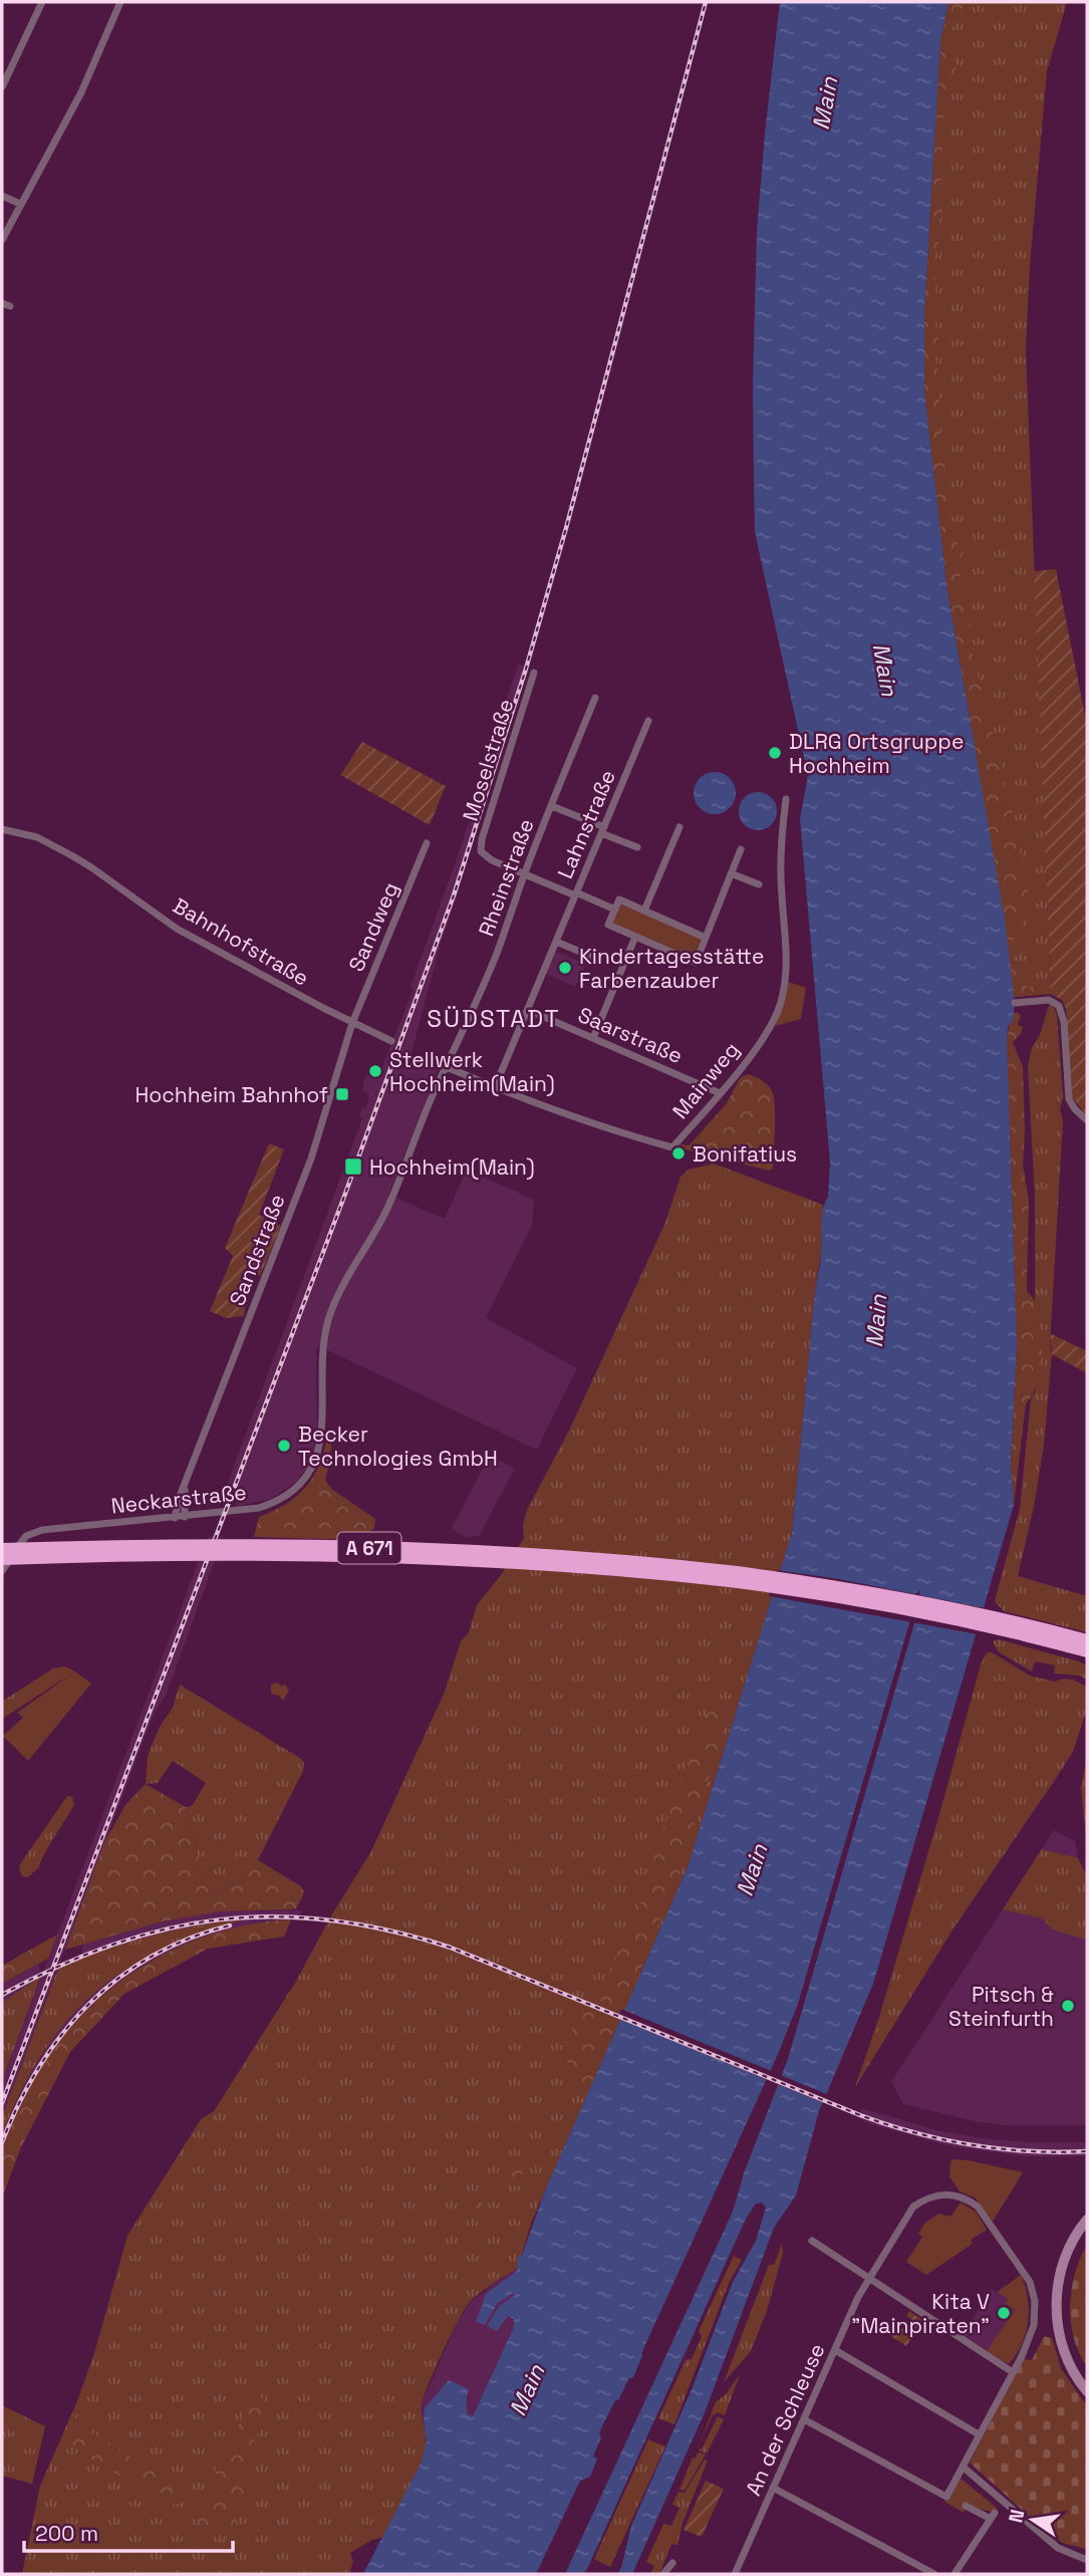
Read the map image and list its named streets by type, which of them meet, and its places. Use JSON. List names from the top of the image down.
{
  "streets": {
    "highway": ["A 671"],
    "street": [
      "Moselstraße",
      "Lahnstraße",
      "Rheinstraße",
      "Sandweg",
      "Bahnhofstraße",
      "Saarstraße",
      "Mainweg",
      "Sandstraße",
      "Neckarstraße",
      "An der Schleuse"
    ]
  },
  "crossings": [
    ["Moselstraße", "Lahnstraße"],
    ["Moselstraße", "Rheinstraße"],
    ["Lahnstraße", "Saarstraße"],
    ["Lahnstraße", "Mainweg"],
    ["Rheinstraße", "Mainweg"],
    ["Rheinstraße", "Neckarstraße"],
    ["Sandweg", "Bahnhofstraße"],
    ["Sandweg", "Sandstraße"],
    ["Bahnhofstraße", "Sandstraße"],
    ["Saarstraße", "Mainweg"],
    ["Mainweg", "Neckarstraße"],
    ["Sandstraße", "Neckarstraße"]
  ],
  "districts": ["SÜDSTADT"],
  "water": ["Main"],
  "places": {
    "other": [
      "DLRG Ortsgruppe Hochheim",
      "Kindertagesstätte Farbenzauber",
      "Stellwerk Hochheim(Main)",
      "Bonifatius",
      "Becker Technologies GmbH",
      "Pitsch & Steinfurth",
      "Kita V \"Mainpiraten\""
    ],
    "transit": ["Hochheim Bahnhof", "Hochheim(Main)"]
  },
  "scale_bar": "200 m",
  "north": "left"
}
